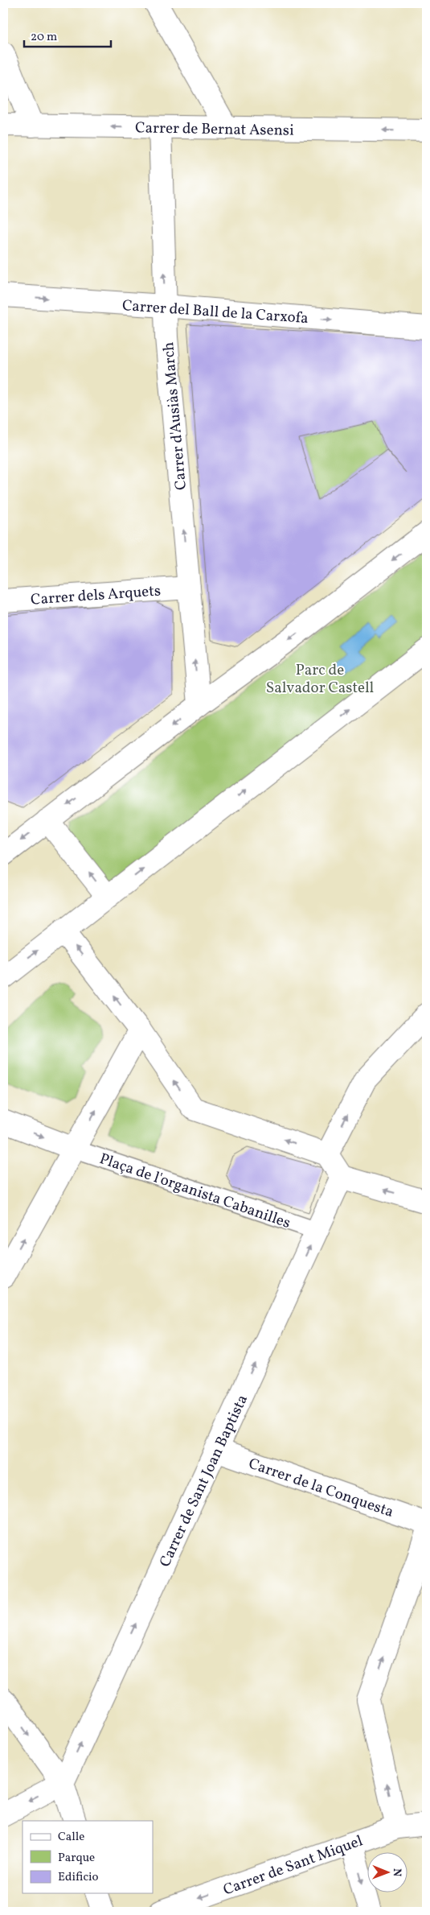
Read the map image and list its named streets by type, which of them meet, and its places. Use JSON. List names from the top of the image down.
{
  "streets": {
    "street": [
      "Carrer de Bernat Asensi",
      "Carrer del Ball de la Carxofa",
      "Carrer d'Ausiàs March",
      "Carrer dels Arquets",
      "Plaça de l'organista Cabanilles",
      "Carrer de Sant Joan Baptista",
      "Carrer de la Conquesta",
      "Carrer de Sant Miquel"
    ]
  },
  "crossings": [
    ["Carrer de Bernat Asensi", "Carrer d'Ausiàs March"],
    ["Carrer del Ball de la Carxofa", "Carrer d'Ausiàs March"],
    ["Carrer d'Ausiàs March", "Carrer dels Arquets"],
    ["Plaça de l'organista Cabanilles", "Carrer de Sant Joan Baptista"],
    ["Carrer de Sant Joan Baptista", "Carrer de la Conquesta"]
  ],
  "one_way": [
    "Carrer de Bernat Asensi",
    "Carrer del Ball de la Carxofa",
    "Carrer d'Ausiàs March",
    "Carrer de Sant Joan Baptista",
    "Carrer de Sant Miquel"
  ],
  "parks": ["Parc de Salvador Castell"],
  "legend": ["Calle", "Parque", "Edificio"],
  "scale_bar": "20 m",
  "north": "right"
}
